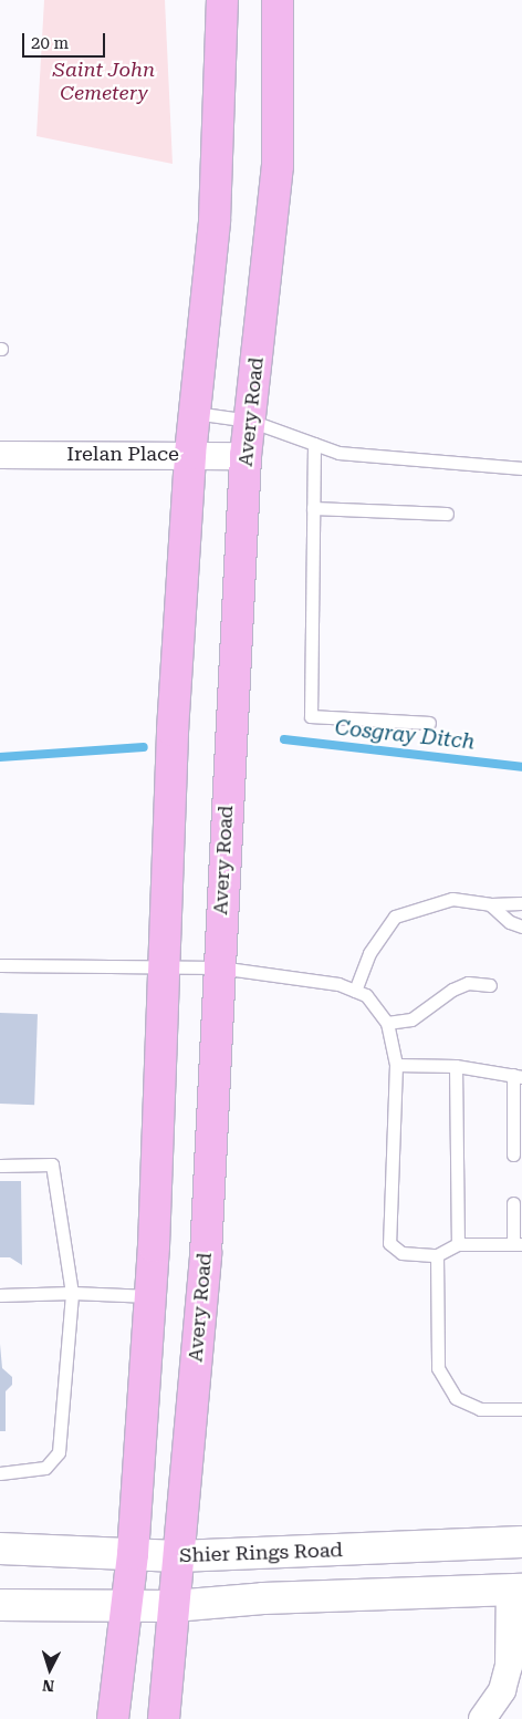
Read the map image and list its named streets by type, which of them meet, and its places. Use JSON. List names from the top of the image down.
{
  "streets": {
    "main road": ["Avery Road", "Shier Rings Road"],
    "street": ["Irelan Place"]
  },
  "crossings": [
    ["Avery Road", "Irelan Place"],
    ["Avery Road", "Shier Rings Road"]
  ],
  "water": ["Cosgray Ditch"],
  "parks": ["Saint John Cemetery"],
  "scale_bar": "20 m",
  "north": "bottom"
}
